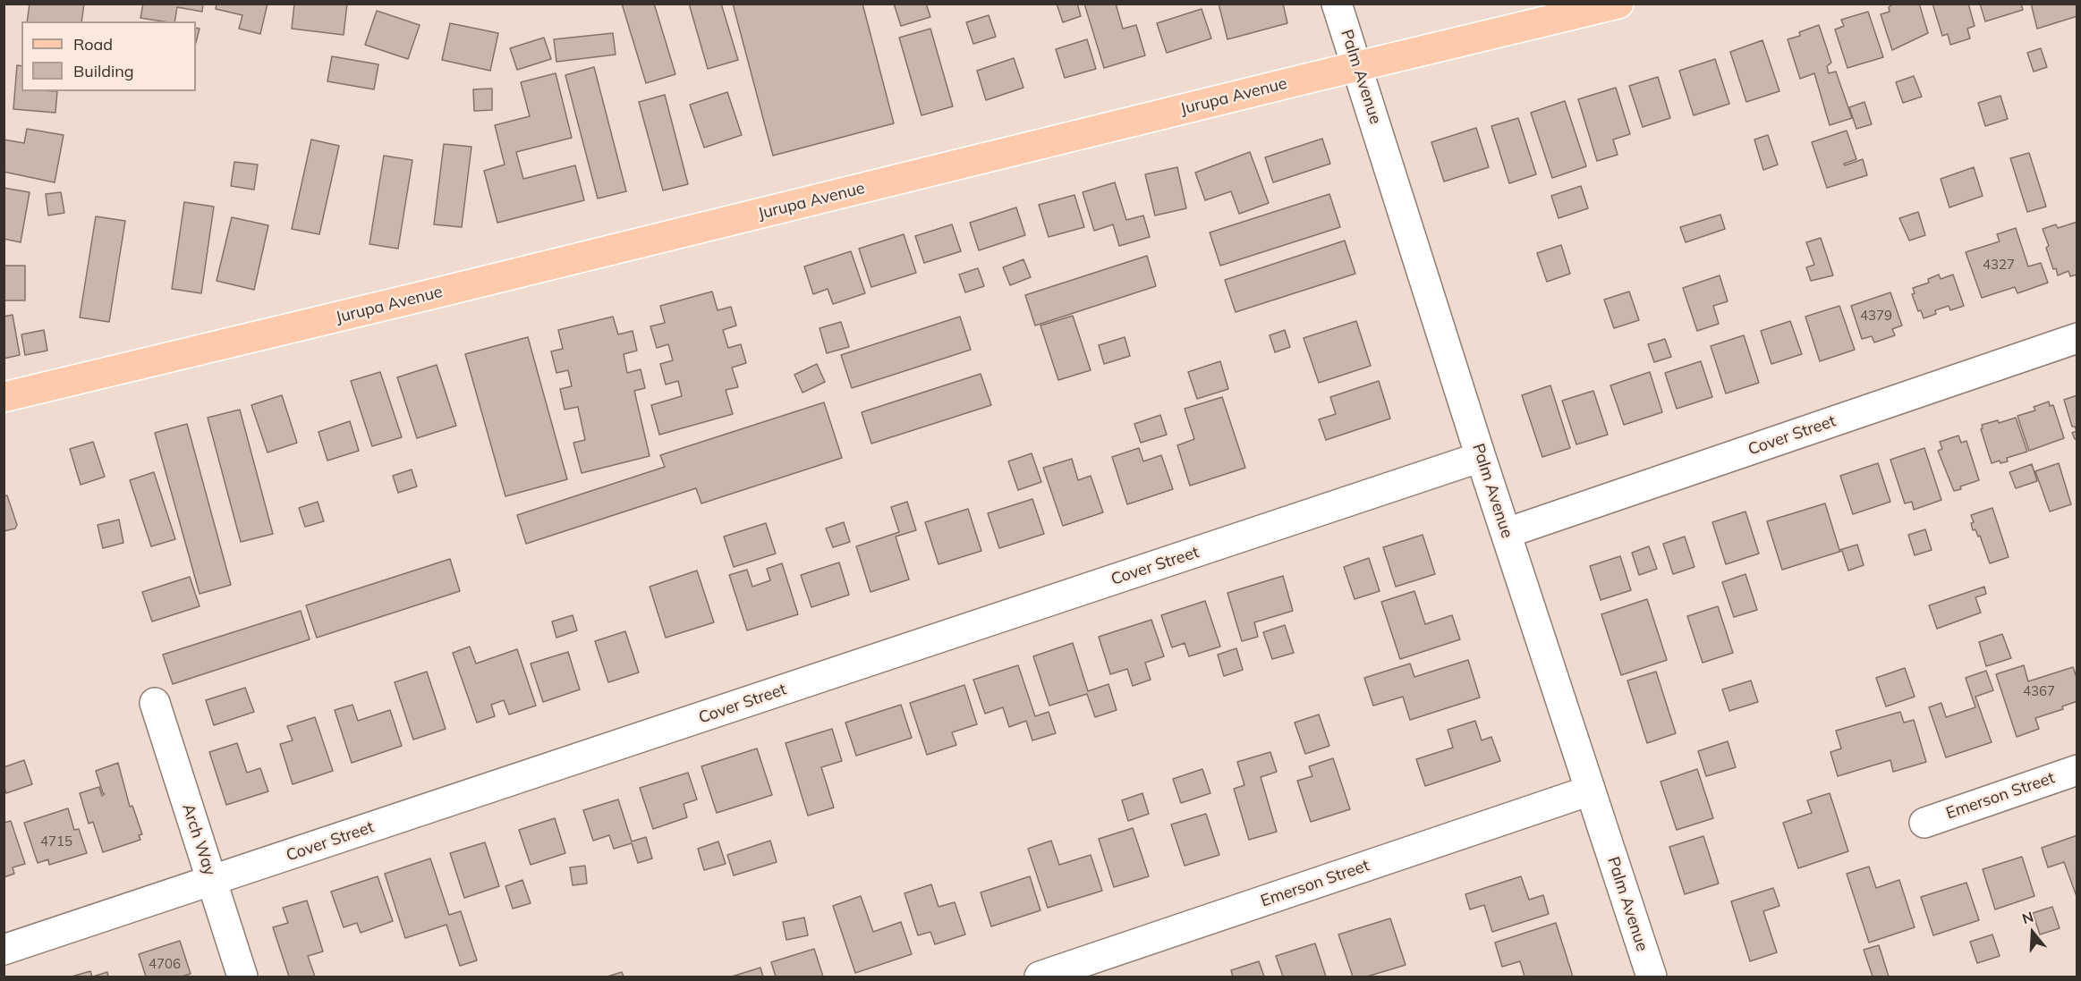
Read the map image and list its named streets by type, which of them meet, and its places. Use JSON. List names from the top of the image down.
{
  "streets": {
    "main road": ["Jurupa Avenue"],
    "street": [
      "Palm Avenue",
      "Cover Street",
      "Emerson Street",
      "Arch Way"
    ]
  },
  "crossings": [
    ["Palm Avenue", "Jurupa Avenue"],
    ["Palm Avenue", "Cover Street"],
    ["Palm Avenue", "Emerson Street"],
    ["Cover Street", "Arch Way"]
  ],
  "house_numbers": [
    "4327",
    "4379",
    "4367",
    "4715",
    "4706"
  ],
  "legend": ["Road", "Building"],
  "north": "top"
}
